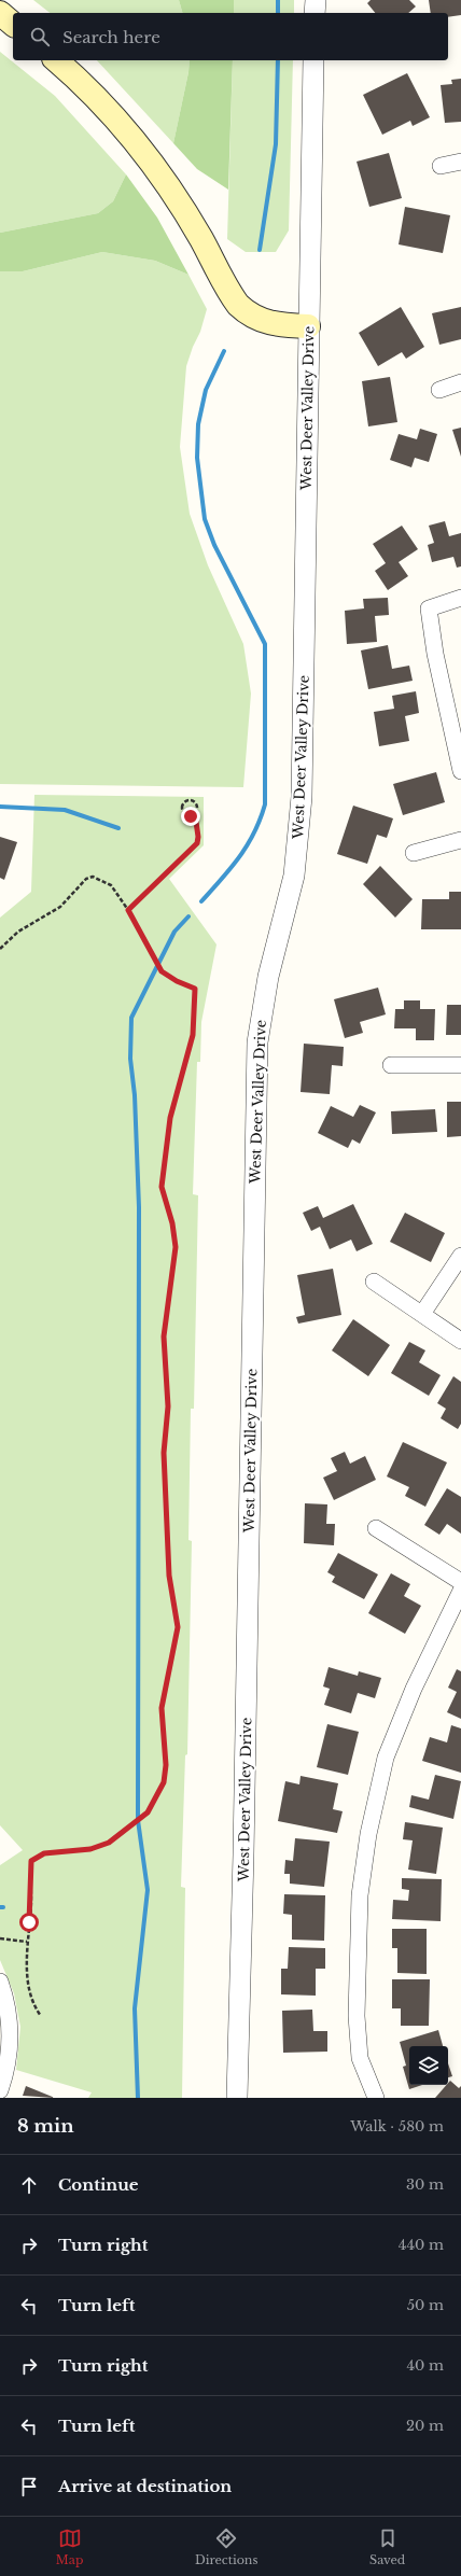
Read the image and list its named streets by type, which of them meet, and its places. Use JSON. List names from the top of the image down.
{
  "streets": {
    "street": ["West Deer Valley Drive"]
  },
  "page": {
    "search": "Search here",
    "heading": ["8 min", "Walk · 580 m"],
    "list": [
      ["Continue", "30 m"],
      ["Turn right", "440 m"],
      ["Turn left", "50 m"],
      ["Turn right", "40 m"],
      ["Turn left", "20 m"],
      "Arrive at destination"
    ],
    "nav": ["Map", "Directions", "Saved"]
  }
}
